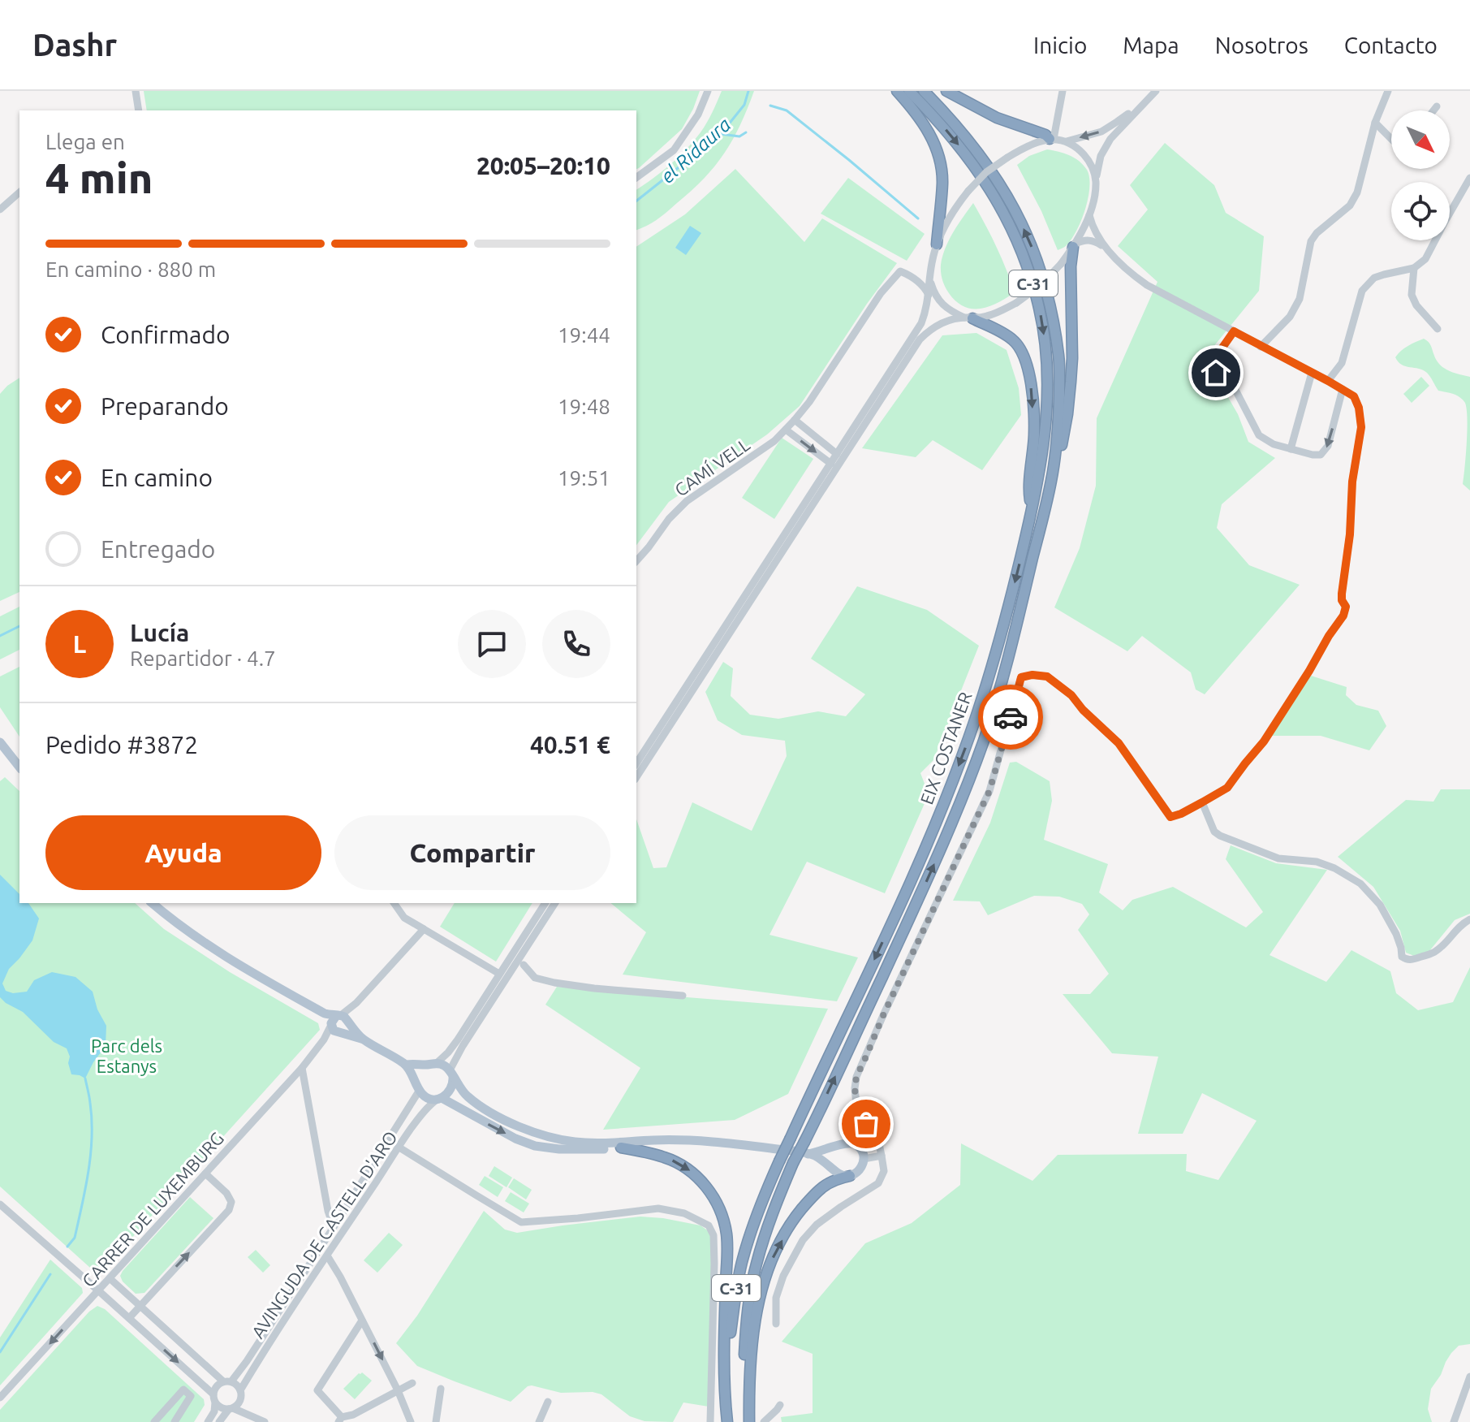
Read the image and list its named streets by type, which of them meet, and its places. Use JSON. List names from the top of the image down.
{
  "streets": {
    "highway": ["C-31", "EIX COSTANER"],
    "street": ["CAMÍ VELL", "CARRER DE LUXEMBURG", "AVINGUDA DE CASTELL D'ARO"]
  },
  "crossings": [
    ["C-31", "CAMÍ VELL"],
    ["C-31", "EIX COSTANER"]
  ],
  "water": ["el Ridaura"],
  "parks": ["Parc dels Estanys"],
  "north": "bottom right",
  "page": {
    "header": "Dashr",
    "nav": [
      "Inicio",
      "Mapa",
      "Nosotros",
      "Contacto"
    ],
    "heading": ["4 min", "Llega en", "20:05–20:10"],
    "panel": [
      "Lucía",
      "Repartidor · 4.7",
      "Pedido #3872",
      "40.51 €"
    ],
    "bar": "En camino · 880 m",
    "list": [
      ["Confirmado", "19:44"],
      ["Preparando", "19:48"],
      ["En camino", "19:51"],
      "Entregado"
    ],
    "round": "L",
    "buttons": ["Ayuda", "Compartir"]
  }
}
